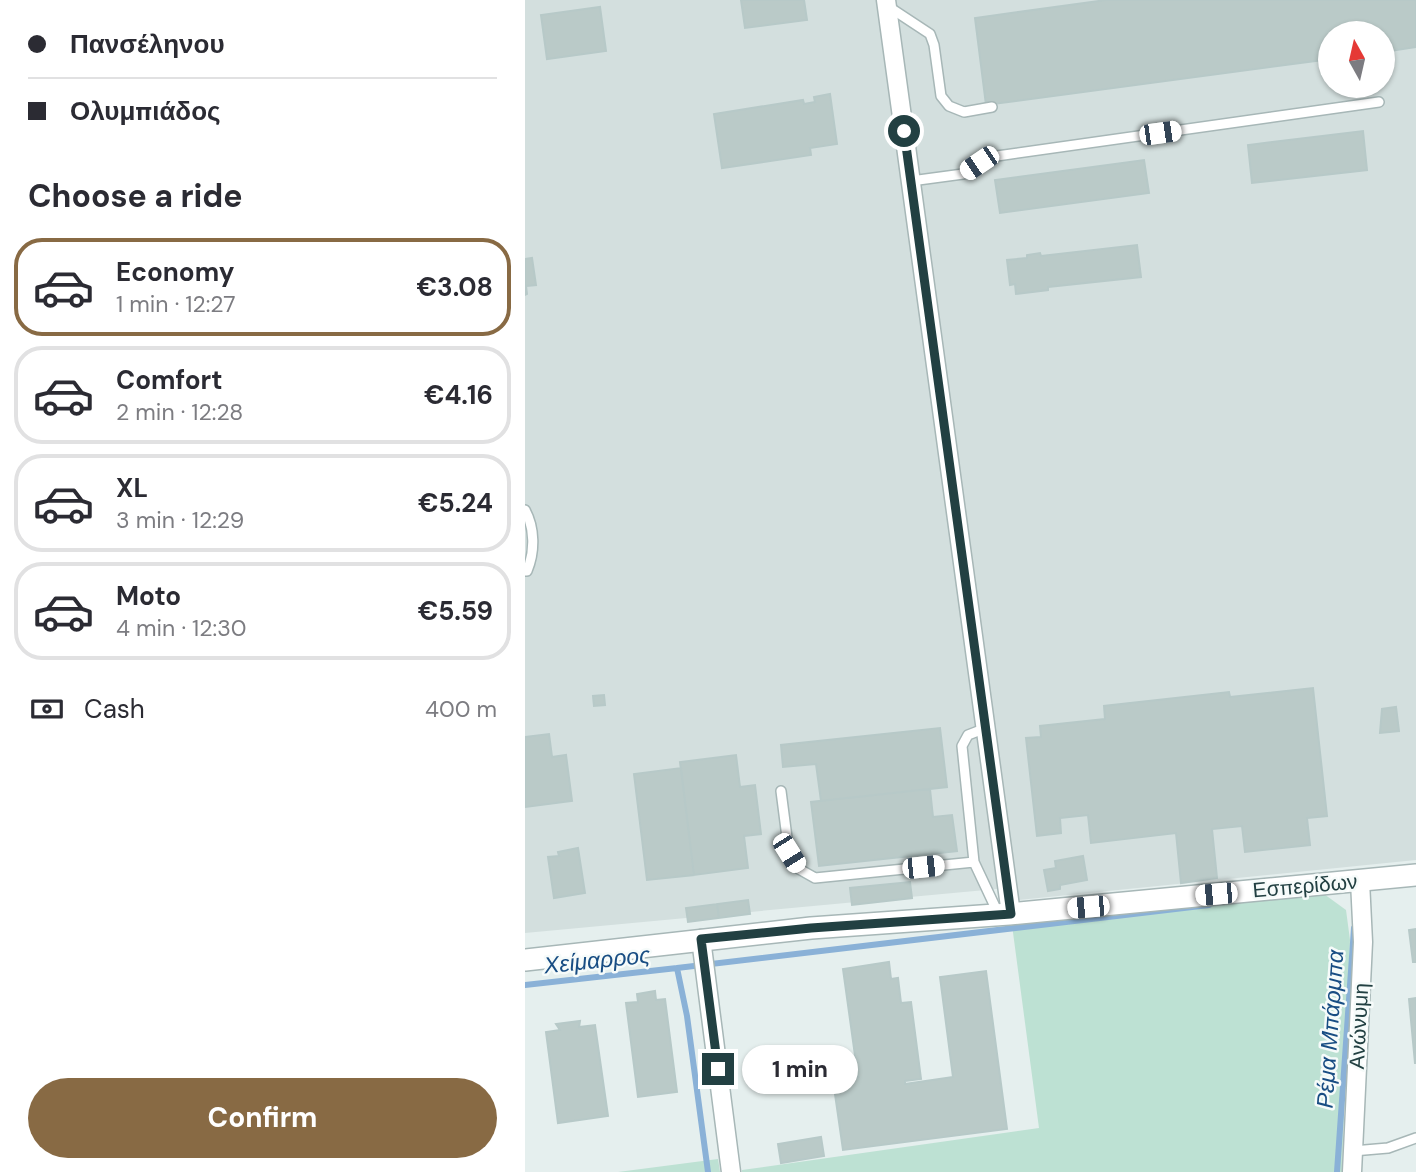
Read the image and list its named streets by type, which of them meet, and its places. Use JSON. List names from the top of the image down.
{
  "streets": {
    "street": ["Εσπερίδων", "Ανώνυμη"]
  },
  "crossings": [
    ["Εσπερίδων", "Ανώνυμη"]
  ],
  "water": ["Χείμαρρος", "Ρέμα Μπάρμπα"],
  "north": "top",
  "page": {
    "banner": ["Πανσέληνου", "Ολυμπιάδος"],
    "heading": "Choose a ride",
    "list": [
      {
        "name": "Economy",
        "note": "1 min · 12:27",
        "value": "€3.08"
      },
      {
        "name": "Comfort",
        "note": "2 min · 12:28",
        "value": "€4.16"
      },
      {
        "name": "XL",
        "note": "3 min · 12:29",
        "value": "€5.24"
      },
      {
        "name": "Moto",
        "note": "4 min · 12:30",
        "value": "€5.59"
      }
    ],
    "pay": ["Cash", "400 m"],
    "bubble": "1 min",
    "buttons": "Confirm"
  }
}
